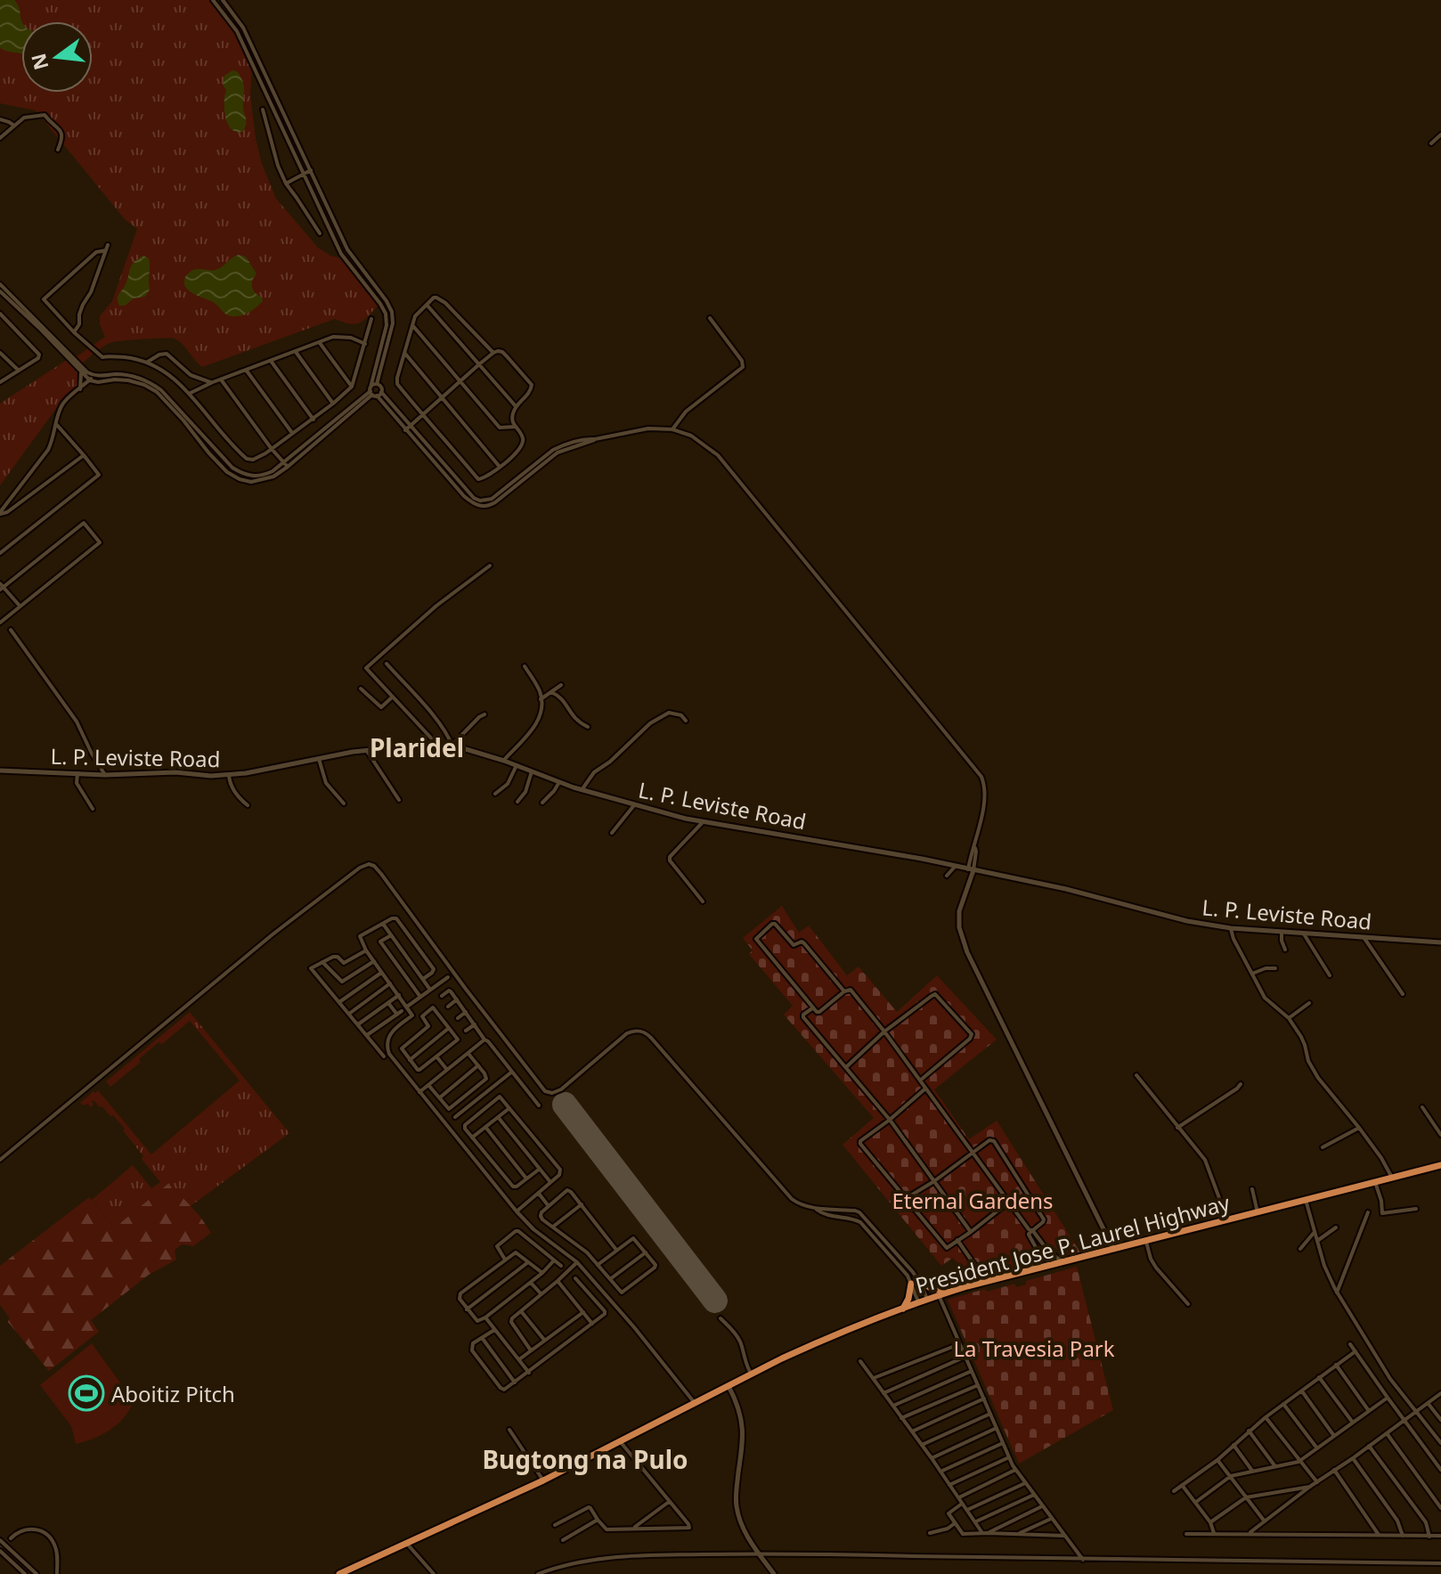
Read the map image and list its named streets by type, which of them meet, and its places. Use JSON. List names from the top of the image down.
{
  "streets": {
    "highway": ["President Jose P. Laurel Highway"],
    "main road": ["L. P. Leviste Road"]
  },
  "districts": ["Plaridel", "Bugtong na Pulo"],
  "parks": ["Eternal Gardens", "La Travesia Park"],
  "places": {
    "sports": ["Aboitiz Pitch"]
  },
  "north": "left"
}
